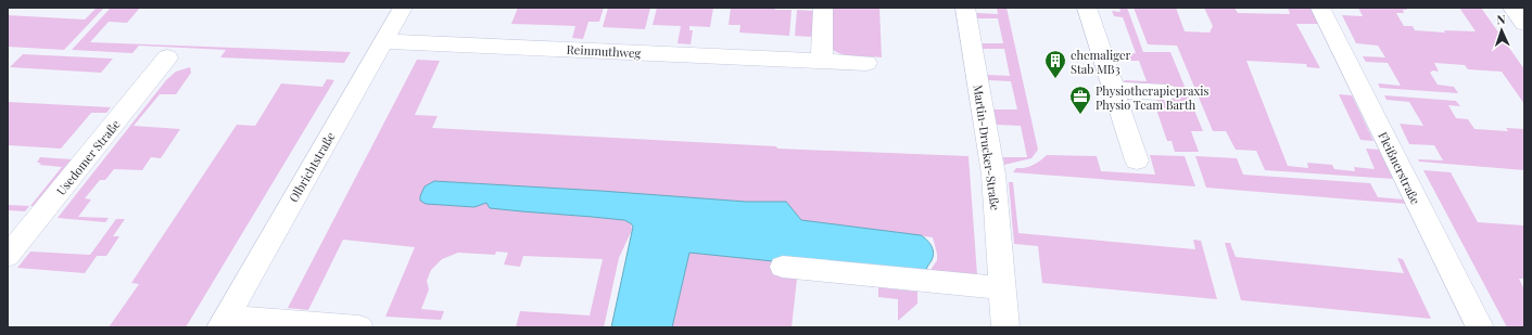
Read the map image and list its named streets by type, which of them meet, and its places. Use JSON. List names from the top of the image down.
{
  "streets": {
    "street": [
      "Reinmuthweg",
      "Martin-Drucker-Straße",
      "Usedomer Straße",
      "Olbrichtstraße",
      "Fleißnerstraße"
    ]
  },
  "crossings": [
    ["Reinmuthweg", "Olbrichtstraße"]
  ],
  "places": {
    "building": ["ehemaliger Stab MB3"],
    "office": ["Physiotherapiepraxis Physio Team Barth"]
  },
  "north": "top"
}
